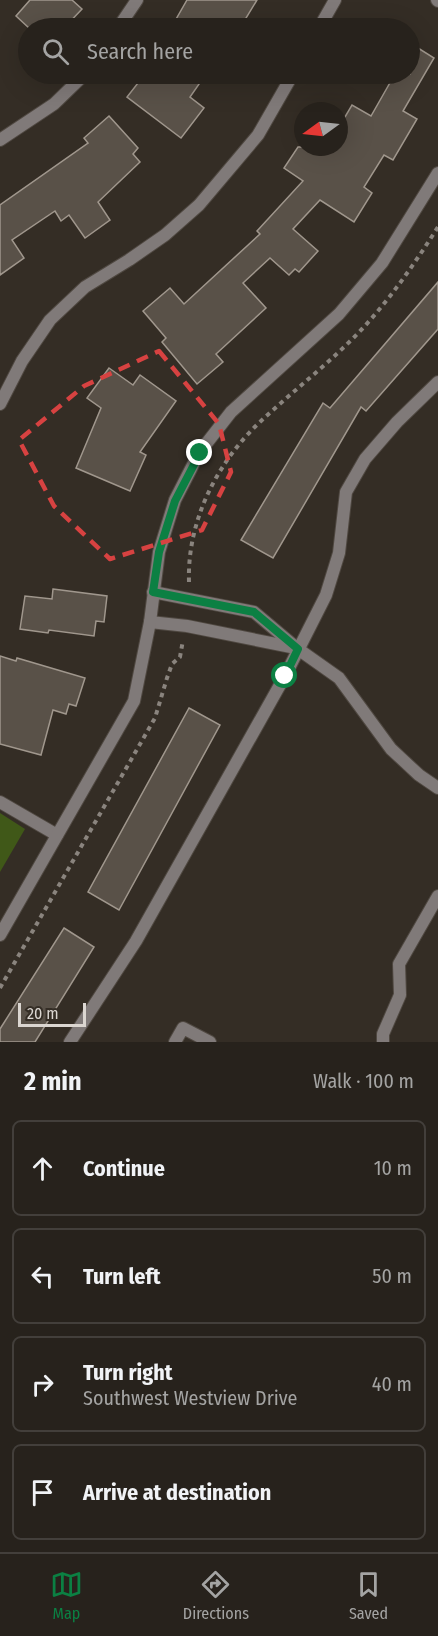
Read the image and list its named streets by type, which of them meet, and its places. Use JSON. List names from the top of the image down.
{
  "scale_bar": "20 m",
  "north": "left",
  "page": {
    "search": "Search here",
    "scale": "20 m",
    "heading": ["2 min", "Walk · 100 m"],
    "list": [
      ["Continue", "10 m"],
      ["Turn left", "50 m"],
      ["Turn right", "Southwest Westview Drive", "40 m"],
      "Arrive at destination"
    ],
    "nav": ["Map", "Directions", "Saved"]
  }
}
